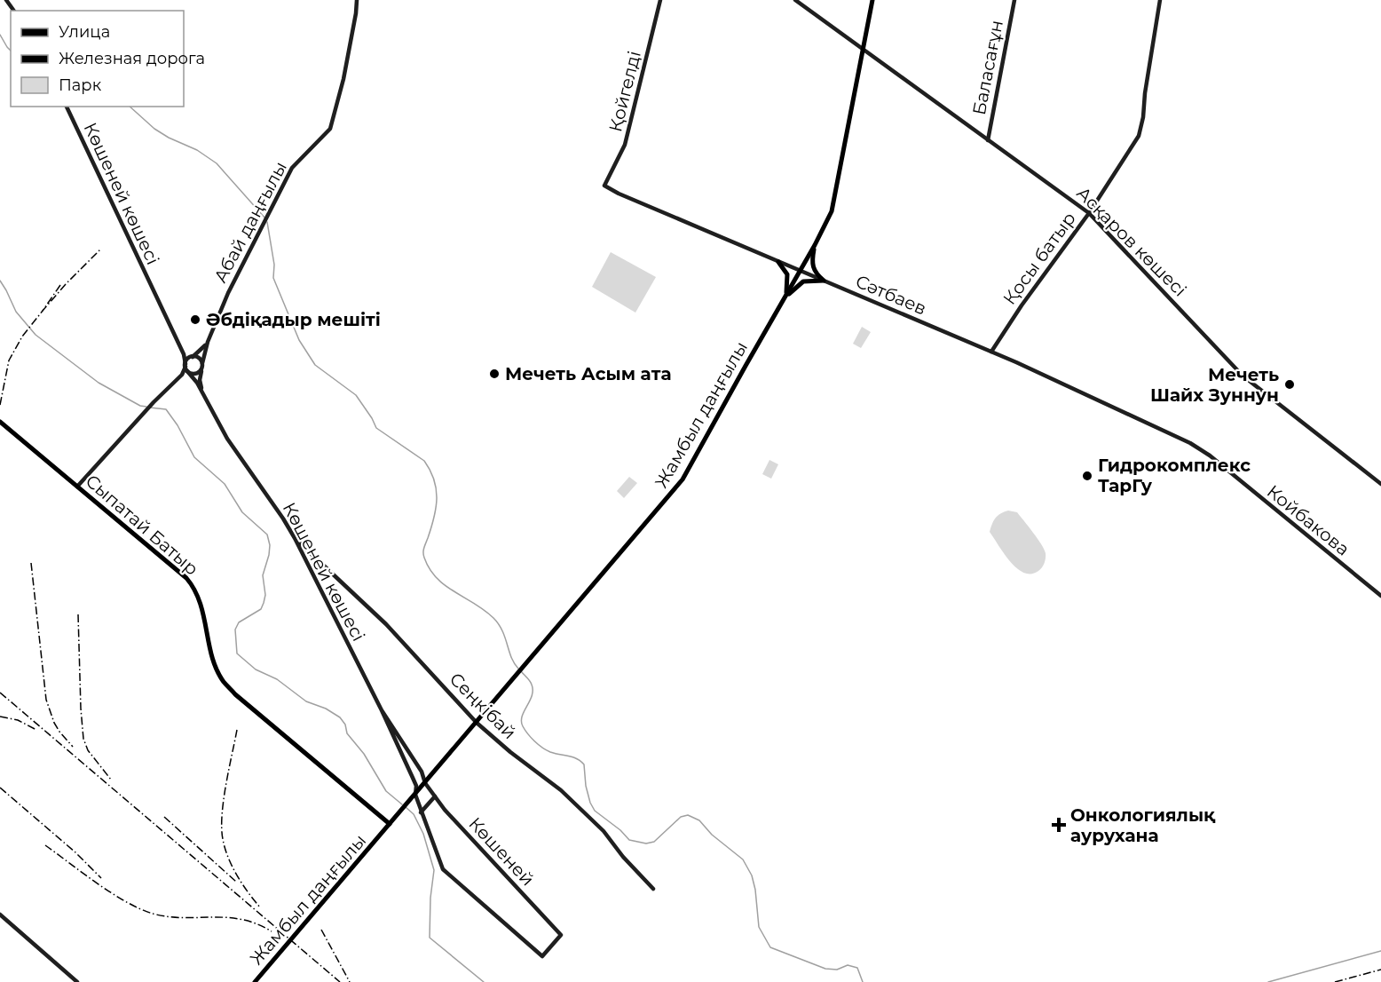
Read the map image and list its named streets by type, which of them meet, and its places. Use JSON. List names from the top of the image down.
{
  "streets": {
    "main road": ["Жамбыл даңғылы", "Сыпатай Батыр"],
    "street": [
      "Баласағұн",
      "Қойгелді",
      "Көшеней көшесі",
      "Абай даңғылы",
      "Асқаров көшесі",
      "Қосы батыр",
      "Сәтбаев",
      "Койбакова",
      "Сеңкібай",
      "Көшеней"
    ]
  },
  "crossings": [
    ["Баласағұн", "Асқаров көшесі"],
    ["Қойгелді", "Сәтбаев"],
    ["Көшеней көшесі", "Жамбыл даңғылы"],
    ["Көшеней көшесі", "Сеңкібай"],
    ["Көшеней көшесі", "Көшеней"],
    ["Асқаров көшесі", "Қосы батыр"],
    ["Асқаров көшесі", "Жамбыл даңғылы"],
    ["Қосы батыр", "Сәтбаев"],
    ["Сәтбаев", "Жамбыл даңғылы"],
    ["Сәтбаев", "Койбакова"],
    ["Жамбыл даңғылы", "Сыпатай Батыр"],
    ["Жамбыл даңғылы", "Сеңкібай"],
    ["Жамбыл даңғылы", "Көшеней"]
  ],
  "places": {
    "other": [
      "Әбдіқадыр мешіті",
      "Мечеть Асым ата",
      "Мечеть Шайх Зуннун",
      "Гидрокомплекс ТарГу"
    ],
    "health": ["Онкологиялық аурухана"]
  },
  "legend": ["Улица", "Железная дорога", "Парк"]
}
